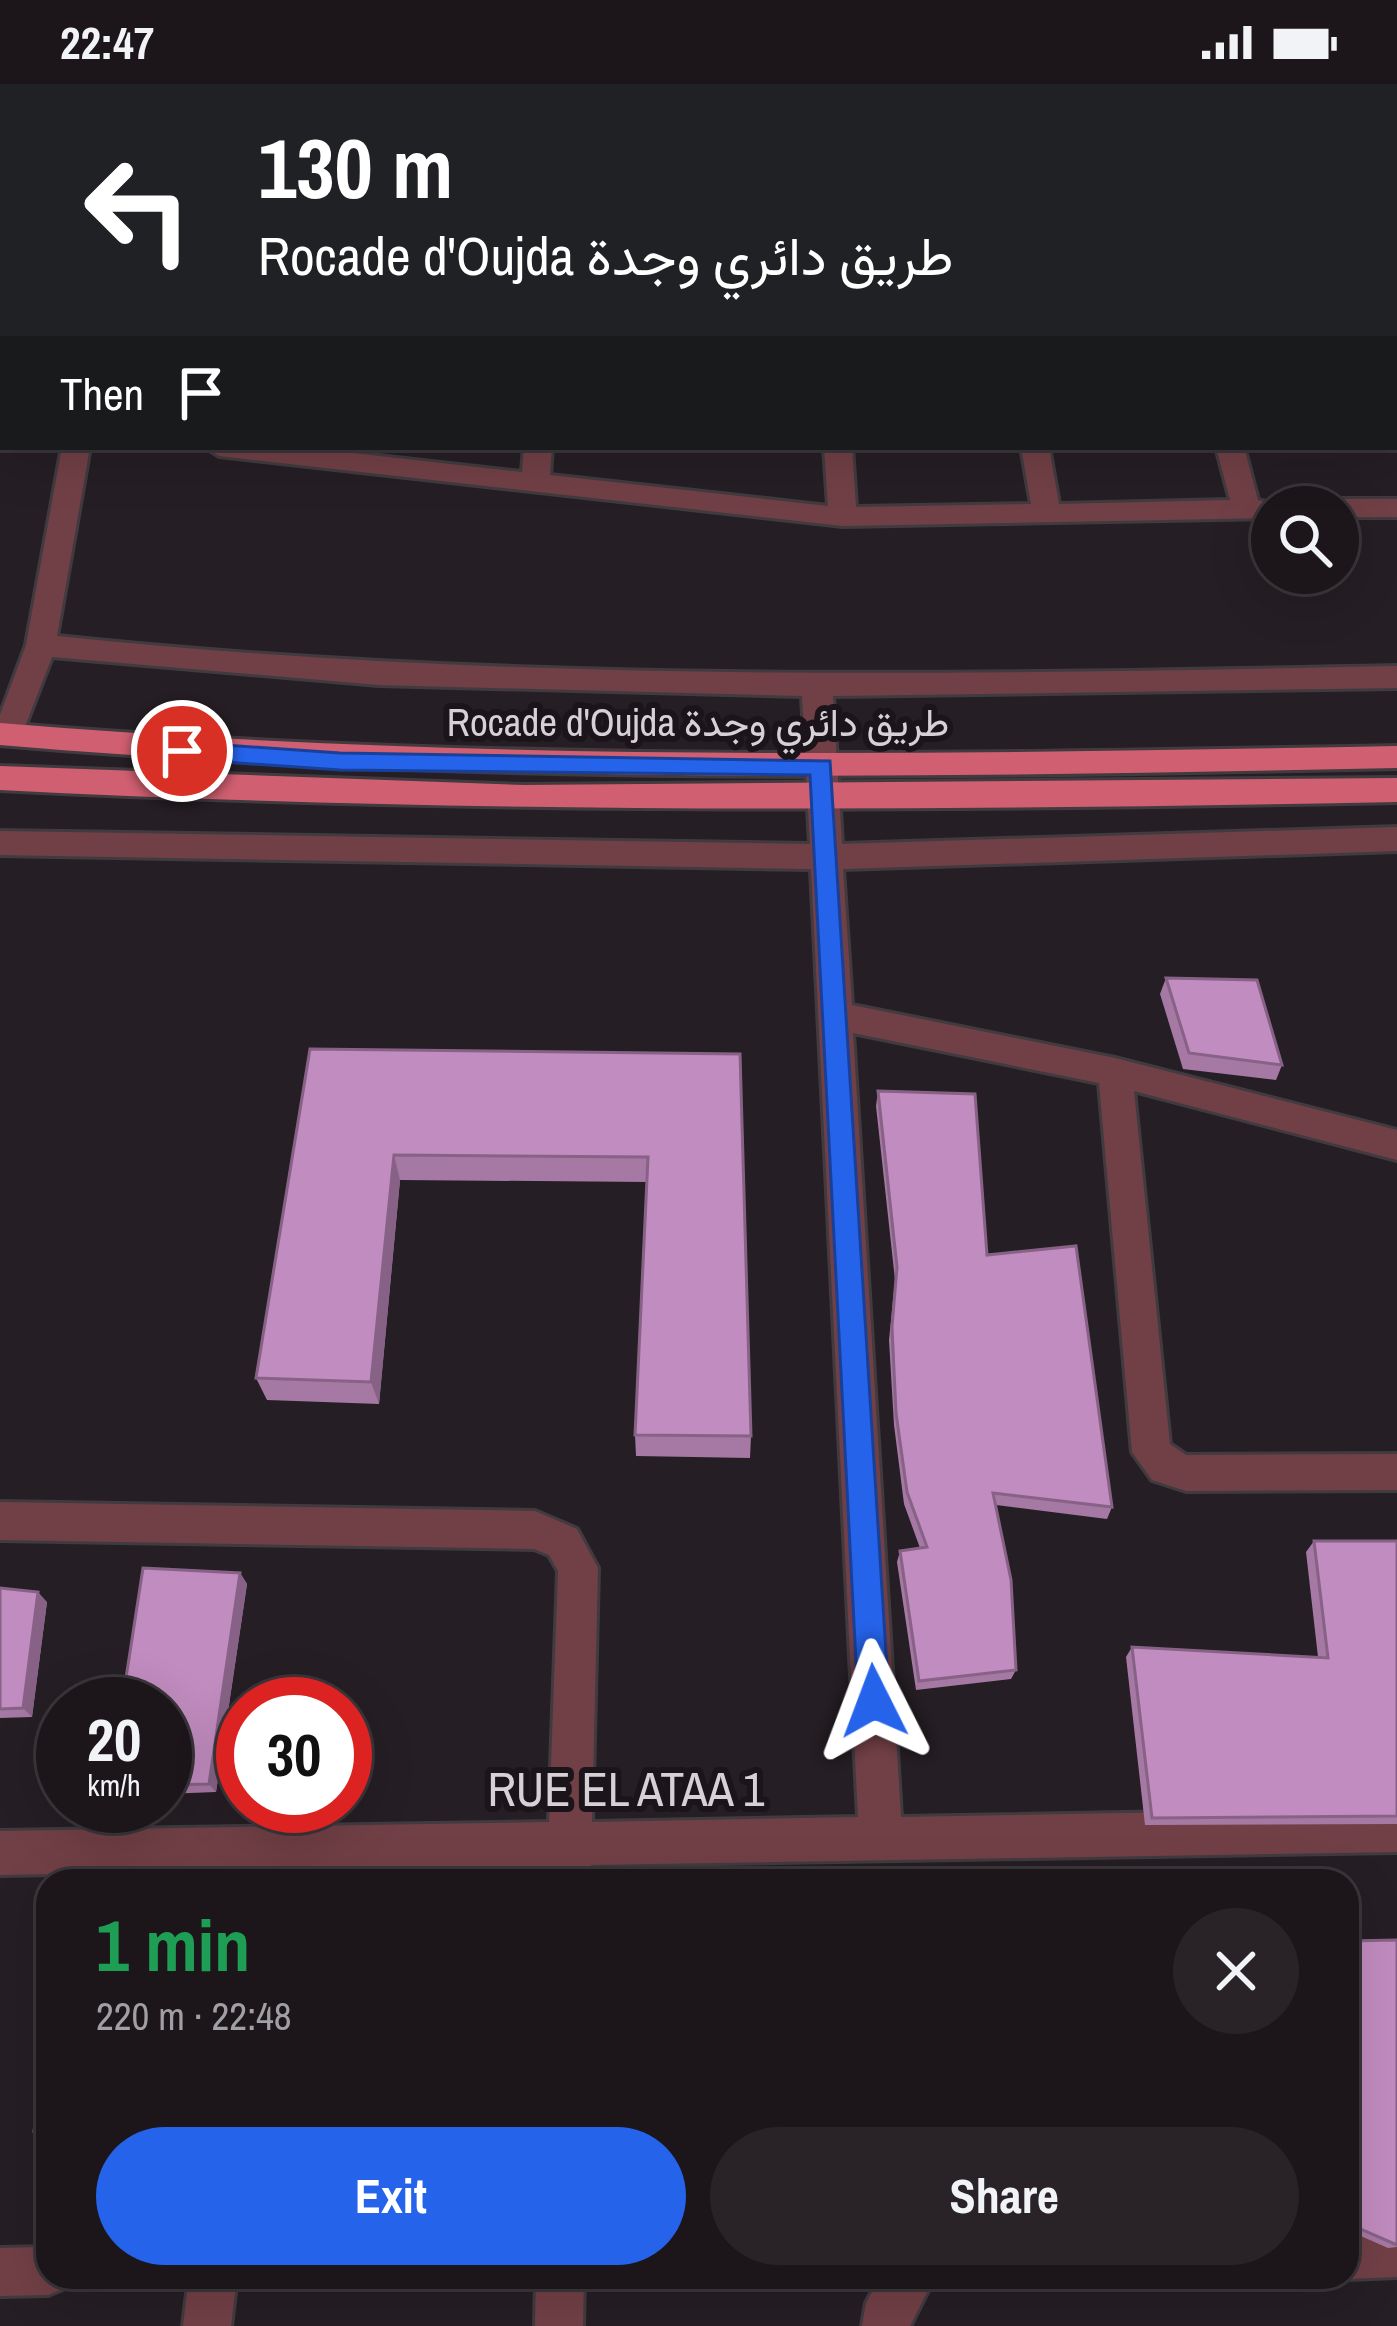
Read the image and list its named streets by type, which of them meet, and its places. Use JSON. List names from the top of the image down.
{
  "streets": {
    "highway": ["Rocade d'Oujda طريق دائري وجدة"],
    "street": ["RUE EL ATAA 1"]
  },
  "page": {
    "status": "22:47",
    "turn": ["130 m", "Rocade d'Oujda طريق دائري وجدة"],
    "then": "Then",
    "speed": "20 km/h",
    "limit": "30",
    "heading": ["1 min", "220 m · 22:48"],
    "buttons": ["Exit", "Share"]
  }
}
